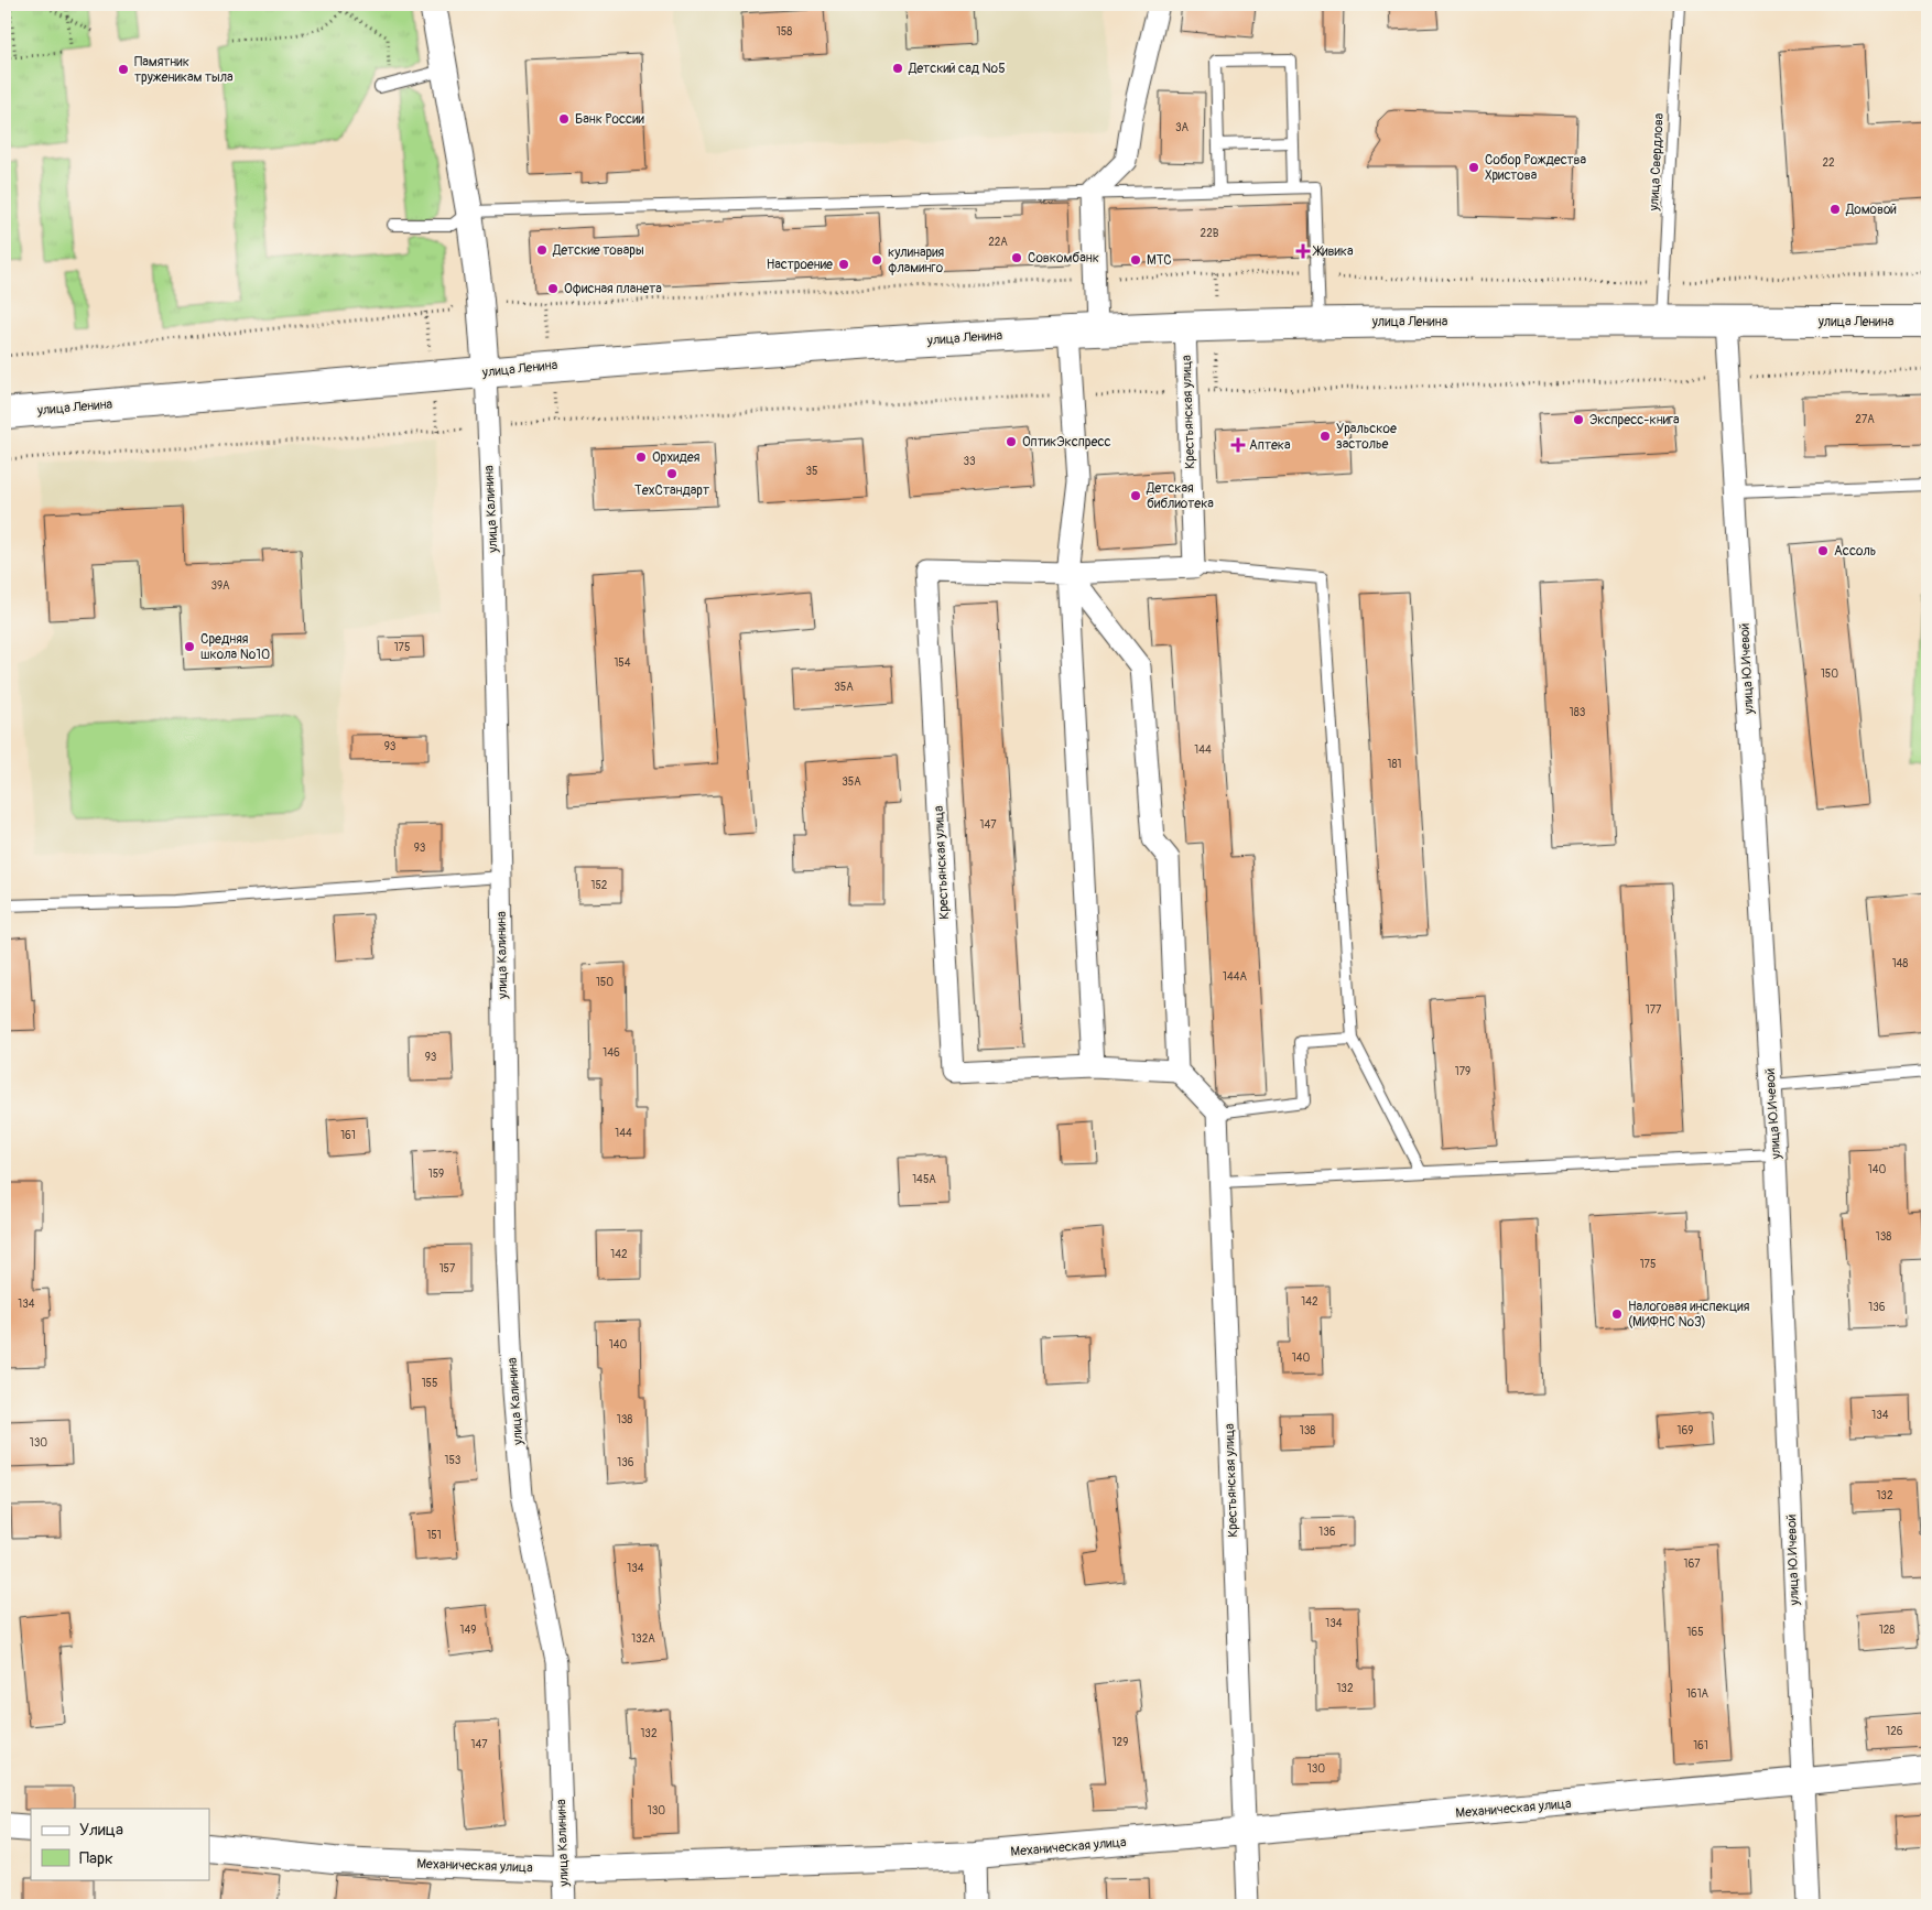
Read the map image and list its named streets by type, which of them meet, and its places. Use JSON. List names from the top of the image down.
{
  "streets": {
    "main road": ["улица Ленина"],
    "street": [
      "Крестьянская улица",
      "улица Калинина",
      "улица Ю.Ичевой",
      "Механическая улица"
    ],
    "lane": ["улица Свердлова"]
  },
  "crossings": [
    ["улица Свердлова", "улица Ленина"],
    ["улица Ленина", "Крестьянская улица"],
    ["улица Ленина", "улица Калинина"],
    ["улица Ленина", "улица Ю.Ичевой"],
    ["Крестьянская улица", "Механическая улица"],
    ["улица Калинина", "Механическая улица"],
    ["улица Ю.Ичевой", "Механическая улица"]
  ],
  "places": {
    "other": [
      "Детский сад №5",
      "Памятник труженикам тыла",
      "Банк России",
      "Собор Рождества Христова",
      "Домовой",
      "Детские товары",
      "Совкомбанк",
      "кулинария фламинго",
      "МТС",
      "Настроение",
      "Офисная планета",
      "Экспресс-книга",
      "Уральское застолье",
      "ОптикЭкспресс",
      "Орхидея",
      "ТехСтандарт",
      "Детская библиотека",
      "Ассоль",
      "Средняя школа №10",
      "Налоговая инспекция (МИФНС №3)"
    ],
    "health": ["Живика", "Аптека"]
  },
  "house_numbers": [
    "158",
    "3А",
    "22",
    "22В",
    "22А",
    "27А",
    "33",
    "35",
    "39А",
    "175",
    "154",
    "150",
    "35А",
    "183",
    "93",
    "144",
    "181",
    "35А",
    "147",
    "93",
    "152",
    "148",
    "144А",
    "150",
    "177",
    "146",
    "93",
    "179",
    "144",
    "161",
    "140",
    "159",
    "145А",
    "138",
    "142",
    "175",
    "157",
    "142",
    "134",
    "136",
    "140",
    "140",
    "155",
    "134",
    "138",
    "138",
    "169",
    "130",
    "153",
    "136",
    "132",
    "136",
    "151",
    "167",
    "134",
    "134",
    "149",
    "128",
    "165",
    "132А",
    "132",
    "161А",
    "126",
    "132",
    "129",
    "147",
    "161",
    "130",
    "130"
  ],
  "legend": ["Улица", "Парк"]
}
